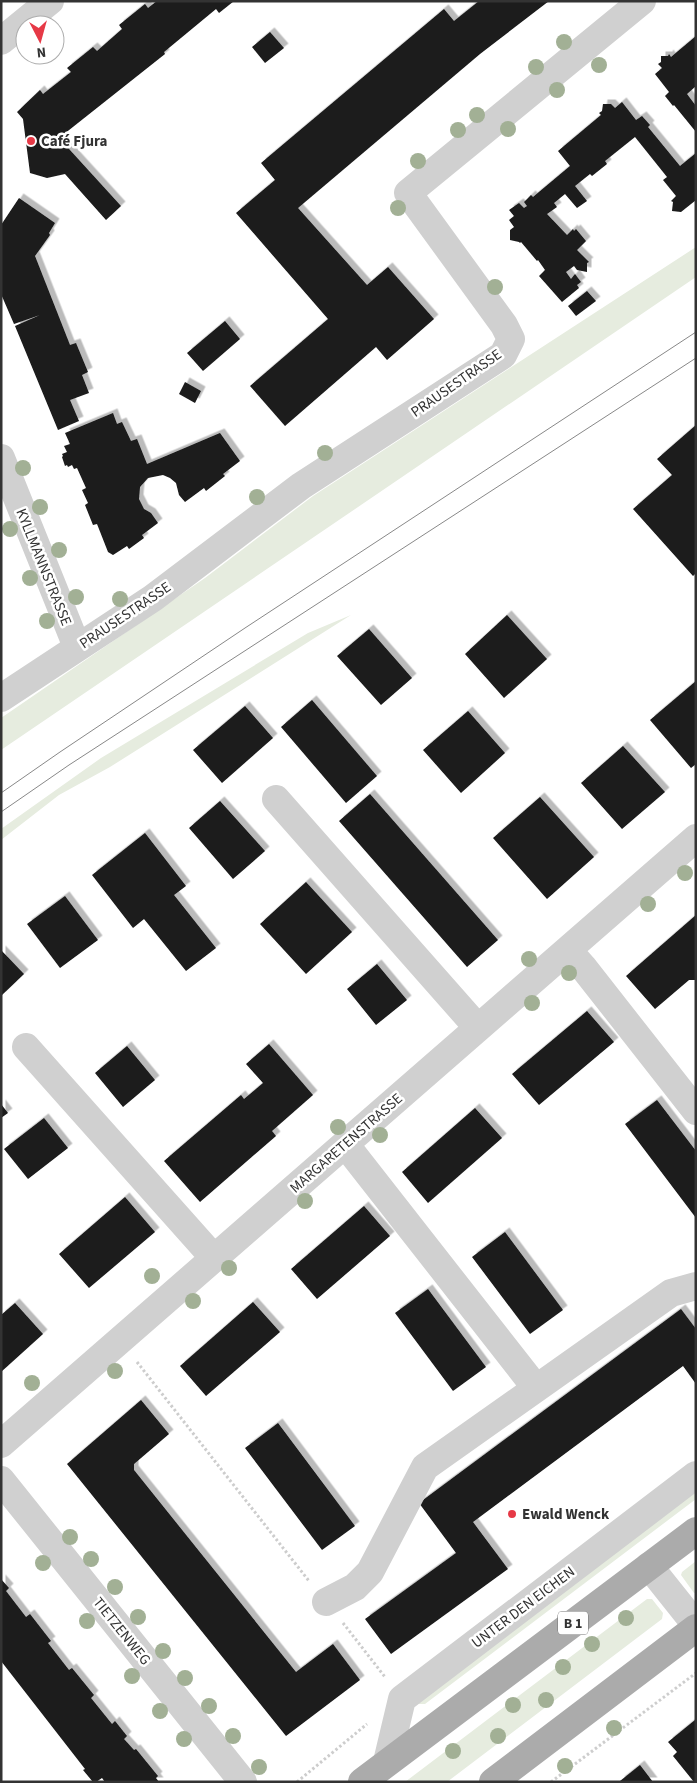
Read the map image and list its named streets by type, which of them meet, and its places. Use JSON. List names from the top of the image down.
{
  "streets": {
    "main road": ["B 1"],
    "street": [
      "PRAUSESTRASSE",
      "KYLLMANNSTRASSE",
      "MARGARETENSTRASSE",
      "UNTER DEN EICHEN",
      "TIETZENWEG"
    ]
  },
  "crossings": [
    ["PRAUSESTRASSE", "KYLLMANNSTRASSE"]
  ],
  "places": ["Café Fjura", "Ewald Wenck"],
  "north": "bottom"
}
